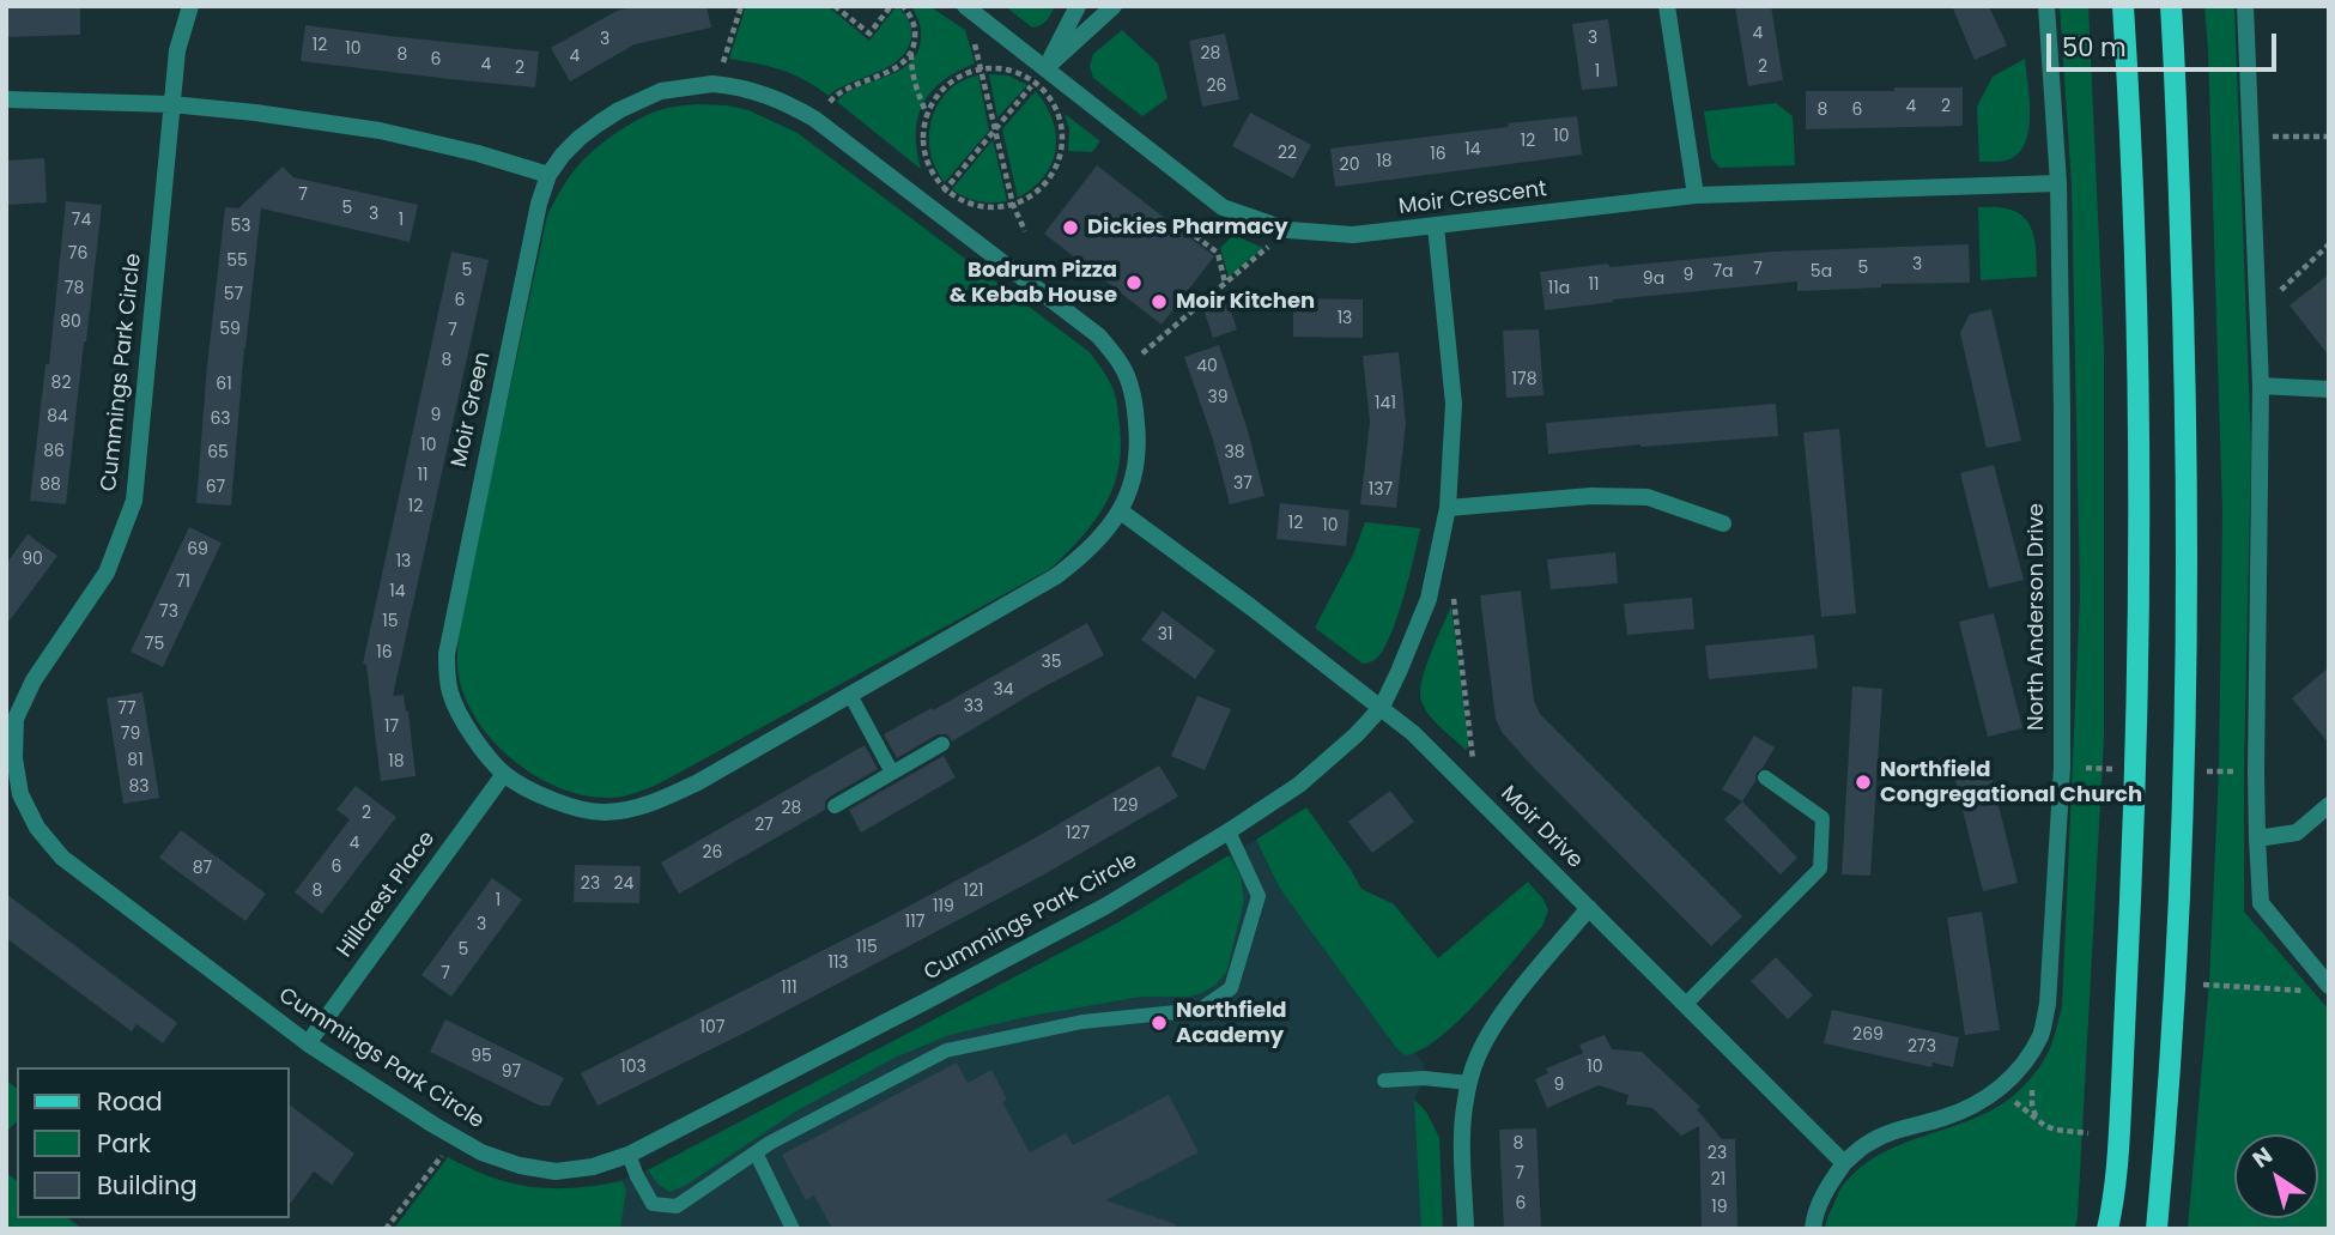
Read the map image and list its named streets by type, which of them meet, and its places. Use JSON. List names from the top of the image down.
{
  "streets": {
    "street": [
      "Moir Crescent",
      "Cummings Park Circle",
      "Moir Green",
      "North Anderson Drive",
      "Moir Drive",
      "Hillcrest Place"
    ]
  },
  "crossings": [
    ["Moir Crescent", "Cummings Park Circle"],
    ["Moir Crescent", "North Anderson Drive"],
    ["Cummings Park Circle", "Moir Drive"],
    ["Cummings Park Circle", "Hillcrest Place"],
    ["Moir Green", "Moir Drive"],
    ["Moir Green", "Hillcrest Place"],
    ["North Anderson Drive", "Moir Drive"]
  ],
  "places": [
    "Dickies Pharmacy",
    "Bodrum Pizza & Kebab House",
    "Moir Kitchen",
    "Northfield Congregational Church",
    "Northfield Academy"
  ],
  "house_numbers": [
    "4",
    "3",
    "3",
    "12",
    "10",
    "28",
    "8",
    "4",
    "6",
    "4",
    "2",
    "2",
    "1",
    "26",
    "4",
    "2",
    "8",
    "6",
    "10",
    "12",
    "14",
    "22",
    "16",
    "18",
    "20",
    "7",
    "5",
    "3",
    "74",
    "1",
    "53",
    "76",
    "55",
    "3",
    "5",
    "7",
    "5",
    "7a",
    "5a",
    "9",
    "9a",
    "11",
    "78",
    "11a",
    "57",
    "6",
    "13",
    "80",
    "59",
    "7",
    "8",
    "40",
    "178",
    "82",
    "61",
    "39",
    "141",
    "9",
    "84",
    "63",
    "10",
    "86",
    "65",
    "38",
    "11",
    "37",
    "88",
    "67",
    "137",
    "12",
    "12",
    "10",
    "69",
    "90",
    "13",
    "71",
    "14",
    "73",
    "15",
    "31",
    "75",
    "16",
    "35",
    "34",
    "33",
    "77",
    "17",
    "79",
    "81",
    "18",
    "83",
    "129",
    "28",
    "2",
    "27",
    "127",
    "4",
    "26",
    "6",
    "87",
    "23",
    "24",
    "8",
    "121",
    "1",
    "119",
    "117",
    "3",
    "115",
    "5",
    "113",
    "7",
    "111",
    "107",
    "269",
    "273",
    "95",
    "103",
    "10",
    "97",
    "9",
    "8",
    "23",
    "7",
    "21",
    "6",
    "19"
  ],
  "legend": ["Road", "Park", "Building"],
  "scale_bar": "50 m",
  "north": "top left"
}
